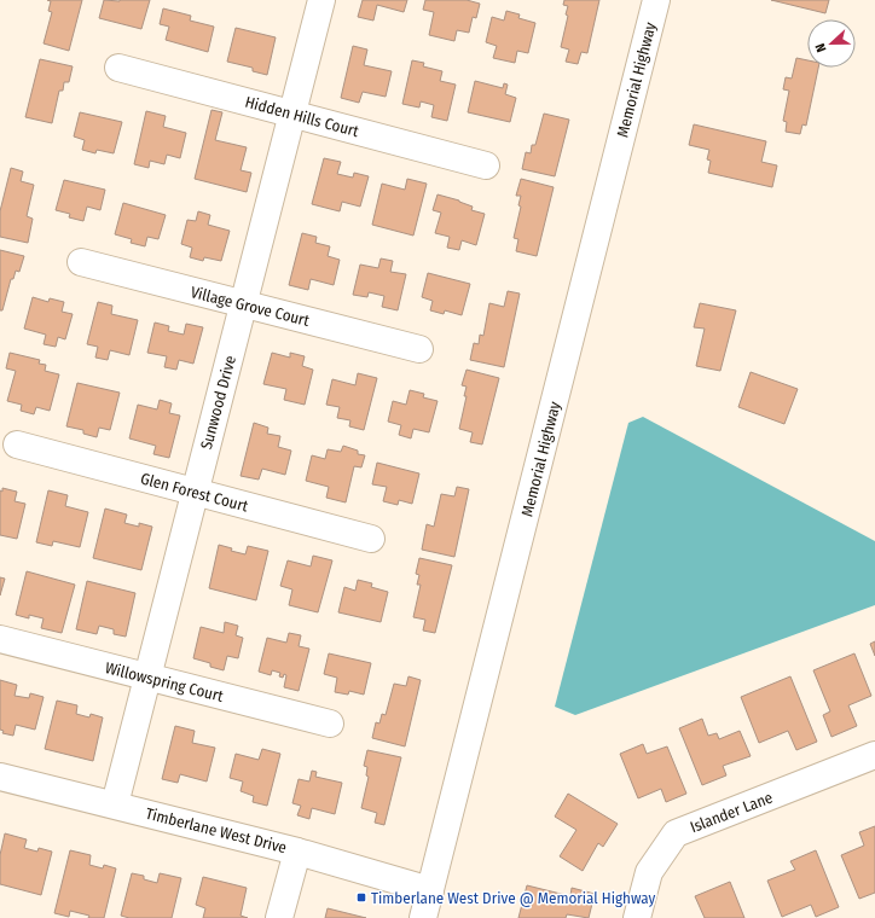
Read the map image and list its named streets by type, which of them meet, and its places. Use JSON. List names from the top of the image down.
{
  "streets": {
    "street": [
      "Memorial Highway",
      "Hidden Hills Court",
      "Village Grove Court",
      "Sunwood Drive",
      "Glen Forest Court",
      "Willowspring Court",
      "Islander Lane",
      "Timberlane West Drive"
    ]
  },
  "crossings": [
    ["Memorial Highway", "Timberlane West Drive"],
    ["Hidden Hills Court", "Sunwood Drive"],
    ["Village Grove Court", "Sunwood Drive"],
    ["Sunwood Drive", "Glen Forest Court"],
    ["Sunwood Drive", "Willowspring Court"],
    ["Sunwood Drive", "Timberlane West Drive"]
  ],
  "places": {
    "transit": ["Timberlane West Drive @ Memorial Highway"]
  },
  "north": "left"
}
